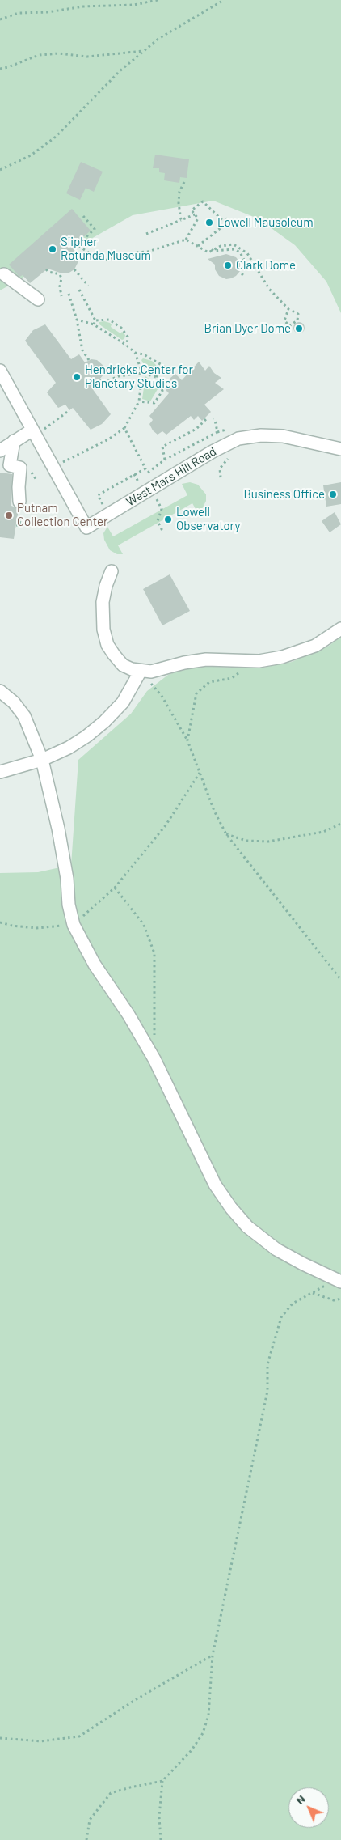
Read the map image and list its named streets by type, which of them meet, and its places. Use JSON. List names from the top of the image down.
{
  "streets": {
    "street": ["West Mars Hill Road"]
  },
  "places": [
    "Lowell Mausoleum",
    "Slipher Rotunda Museum",
    "Clark Dome",
    "Brian Dyer Dome",
    "Hendricks Center for Planetary Studies",
    "Business Office",
    "Putnam Collection Center",
    "Lowell Observatory"
  ],
  "north": "top left"
}
